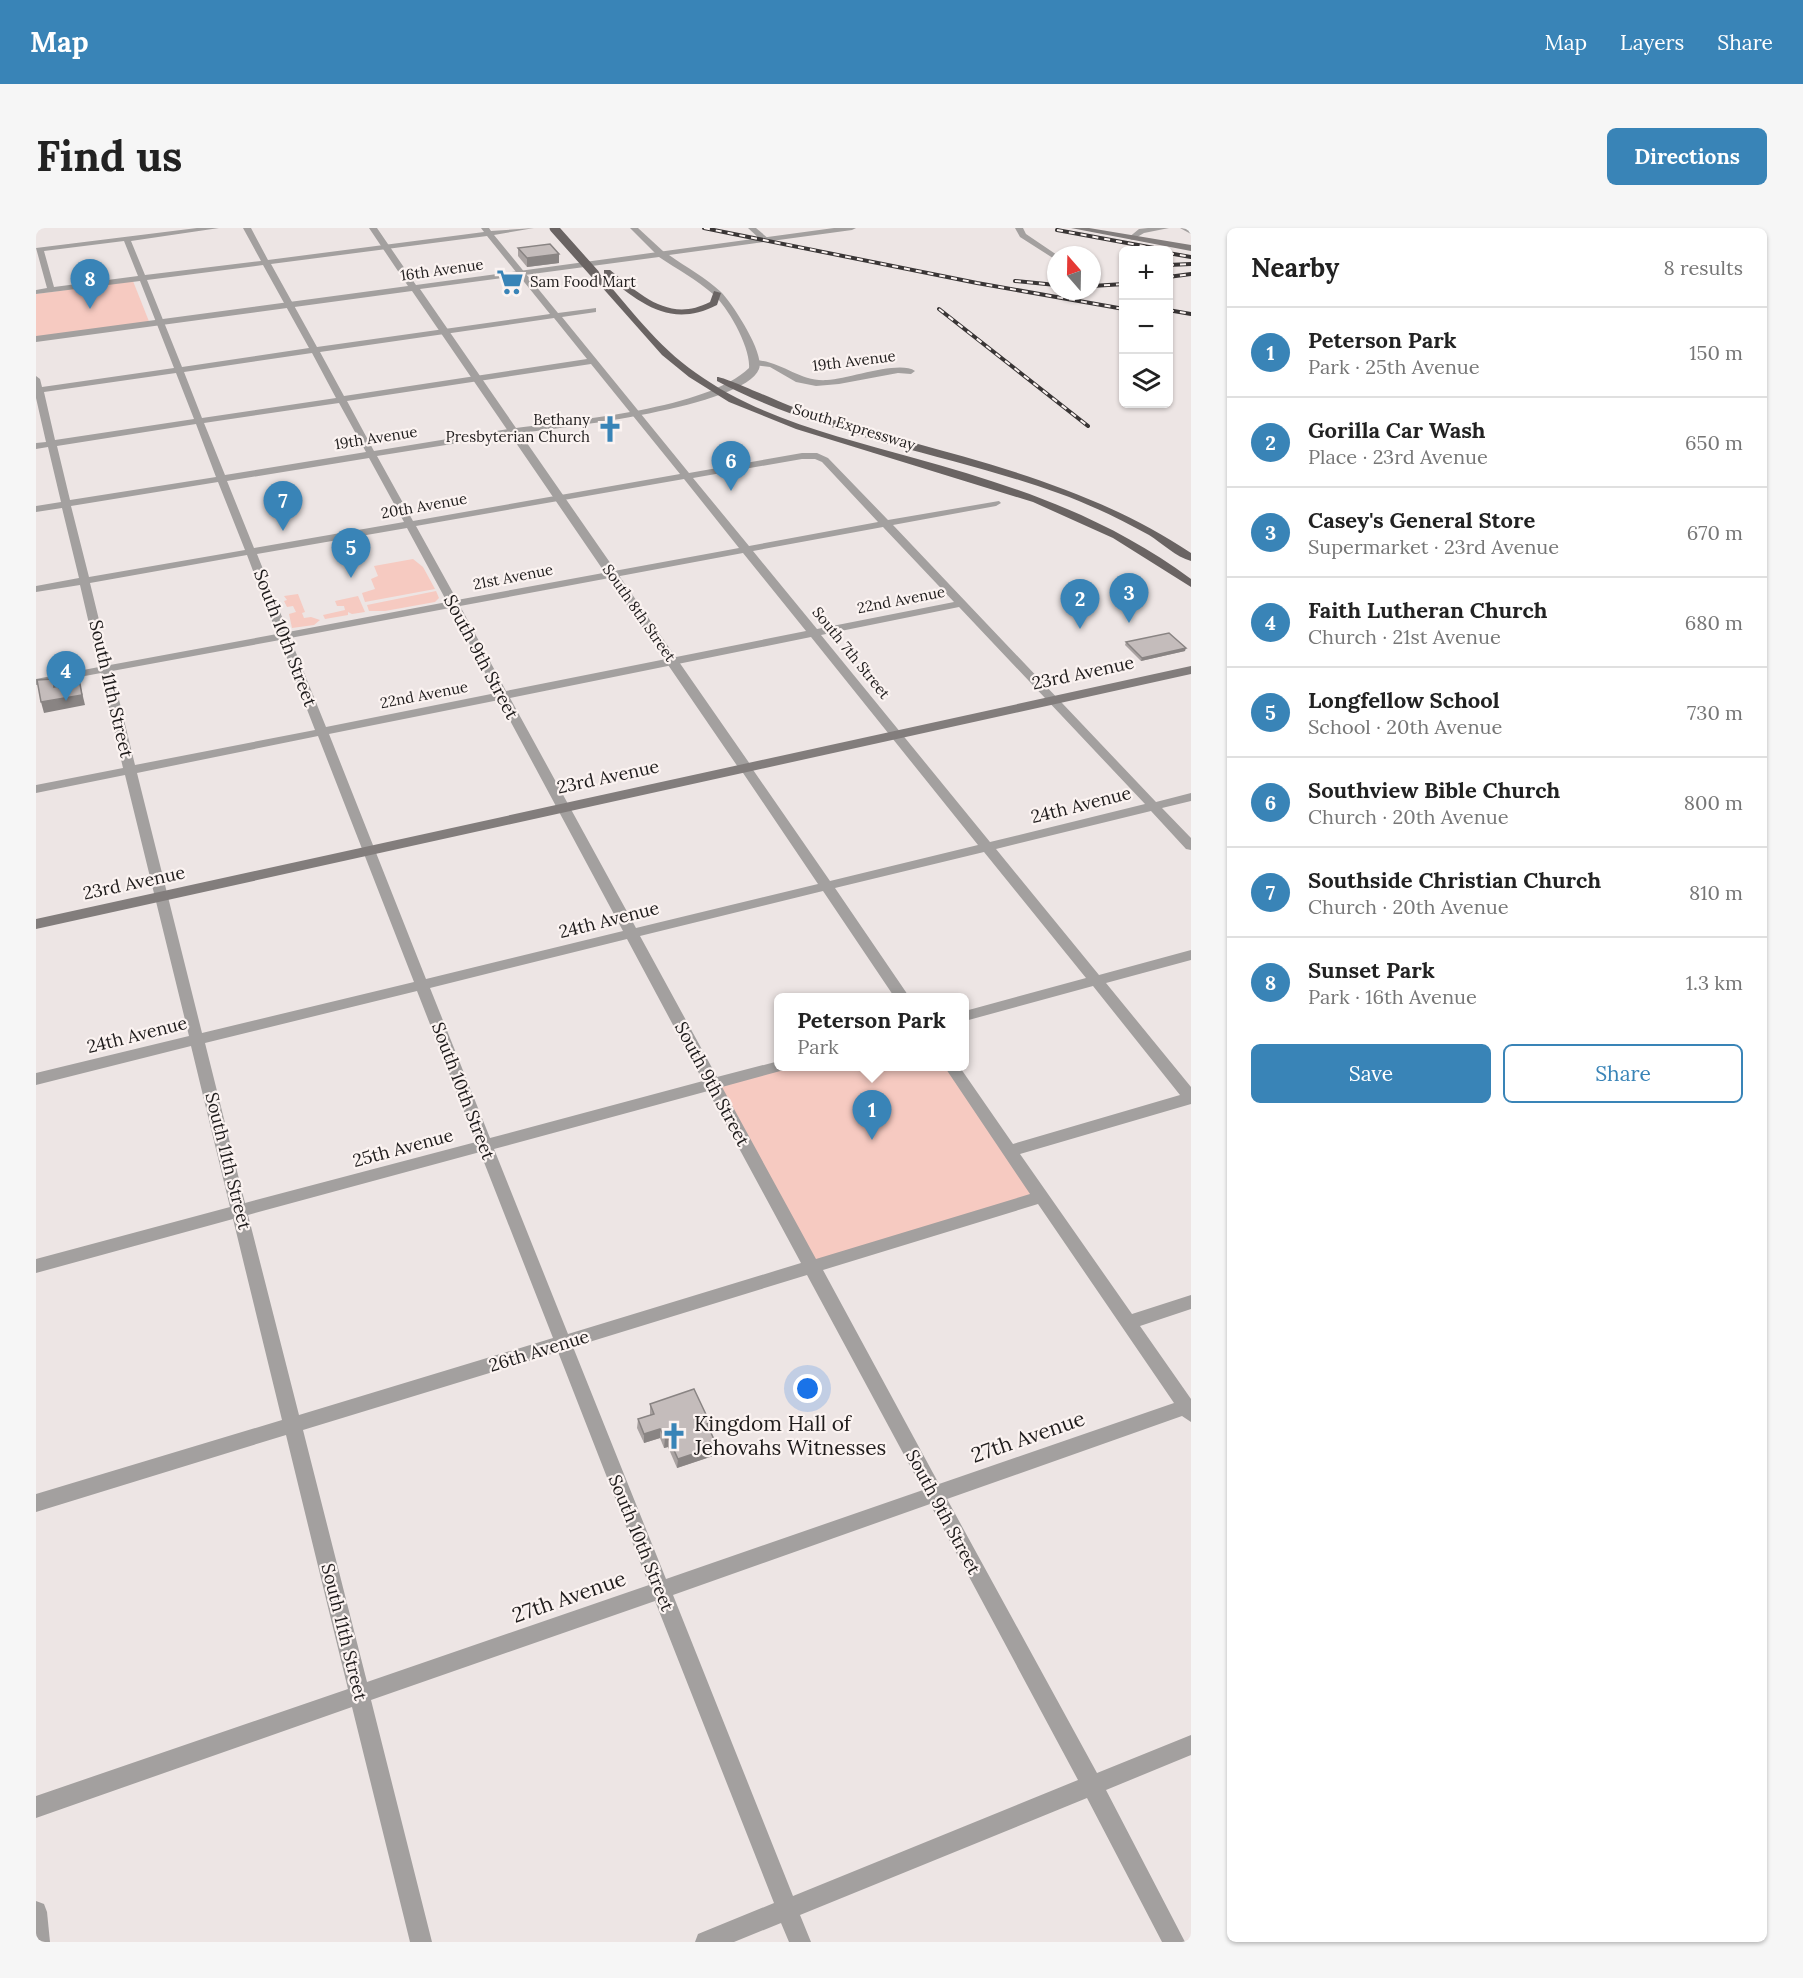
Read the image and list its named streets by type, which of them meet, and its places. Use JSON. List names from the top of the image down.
{
  "streets": {
    "main road": ["South Expressway", "23rd Avenue"],
    "street": [
      "16th Avenue",
      "19th Avenue",
      "20th Avenue",
      "21st Avenue",
      "22nd Avenue",
      "South 8th Street",
      "South 10th Street",
      "South 7th Street",
      "South 9th Street",
      "South 11th Street",
      "24th Avenue",
      "25th Avenue",
      "26th Avenue",
      "27th Avenue"
    ]
  },
  "crossings": [
    ["16th Avenue", "South 8th Street"],
    ["16th Avenue", "South 10th Street"],
    ["16th Avenue", "South 7th Street"],
    ["16th Avenue", "South 9th Street"],
    ["19th Avenue", "South Expressway"],
    ["19th Avenue", "South 8th Street"],
    ["19th Avenue", "South 10th Street"],
    ["19th Avenue", "South 7th Street"],
    ["19th Avenue", "South 9th Street"],
    ["19th Avenue", "South 11th Street"],
    ["20th Avenue", "21st Avenue"],
    ["20th Avenue", "South 8th Street"],
    ["20th Avenue", "South 10th Street"],
    ["20th Avenue", "South 7th Street"],
    ["20th Avenue", "South 9th Street"],
    ["20th Avenue", "South 11th Street"],
    ["21st Avenue", "South 8th Street"],
    ["21st Avenue", "South 10th Street"],
    ["21st Avenue", "South 7th Street"],
    ["21st Avenue", "South 9th Street"],
    ["21st Avenue", "South 11th Street"],
    ["22nd Avenue", "South 8th Street"],
    ["22nd Avenue", "South 10th Street"],
    ["22nd Avenue", "South 7th Street"],
    ["22nd Avenue", "South 9th Street"],
    ["22nd Avenue", "South 11th Street"],
    ["South 8th Street", "23rd Avenue"],
    ["South 8th Street", "24th Avenue"],
    ["South 10th Street", "23rd Avenue"],
    ["South 10th Street", "24th Avenue"],
    ["South 10th Street", "25th Avenue"],
    ["South 10th Street", "26th Avenue"],
    ["South 10th Street", "27th Avenue"],
    ["South 7th Street", "23rd Avenue"],
    ["South 7th Street", "24th Avenue"],
    ["South 9th Street", "23rd Avenue"],
    ["South 9th Street", "24th Avenue"],
    ["South 9th Street", "25th Avenue"],
    ["South 9th Street", "26th Avenue"],
    ["South 9th Street", "27th Avenue"],
    ["23rd Avenue", "South 11th Street"],
    ["South 11th Street", "24th Avenue"],
    ["South 11th Street", "25th Avenue"],
    ["South 11th Street", "26th Avenue"],
    ["South 11th Street", "27th Avenue"]
  ],
  "places": {
    "supermarket": ["Sam Food Mart"],
    "church": ["Bethany Presbyterian Church", "Kingdom Hall of Jehovahs Witnesses"]
  },
  "north": "top",
  "page": {
    "header": "Map",
    "nav": ["Map", "Layers", "Share"],
    "buttons": [
      "Directions",
      ["Save", "Share"]
    ],
    "title": "Find us",
    "heading": ["Nearby", "8 results"],
    "map_buttons": ["+", "−"],
    "pins": [
      "8",
      "6",
      "7",
      "5",
      "3",
      "2",
      "4",
      "1"
    ],
    "list": [
      {
        "mark": "1",
        "name": "Peterson Park",
        "note": "Park · 25th Avenue",
        "value": "150 m"
      },
      {
        "mark": "2",
        "name": "Gorilla Car Wash",
        "note": "Place · 23rd Avenue",
        "value": "650 m"
      },
      {
        "mark": "3",
        "name": "Casey's General Store",
        "note": "Supermarket · 23rd Avenue",
        "value": "670 m"
      },
      {
        "mark": "4",
        "name": "Faith Lutheran Church",
        "note": "Church · 21st Avenue",
        "value": "680 m"
      },
      {
        "mark": "5",
        "name": "Longfellow School",
        "note": "School · 20th Avenue",
        "value": "730 m"
      },
      {
        "mark": "6",
        "name": "Southview Bible Church",
        "note": "Church · 20th Avenue",
        "value": "800 m"
      },
      {
        "mark": "7",
        "name": "Southside Christian Church",
        "note": "Church · 20th Avenue",
        "value": "810 m"
      },
      {
        "mark": "8",
        "name": "Sunset Park",
        "note": "Park · 16th Avenue",
        "value": "1.3 km"
      }
    ],
    "popup": ["Peterson Park", "Park"]
  }
}
